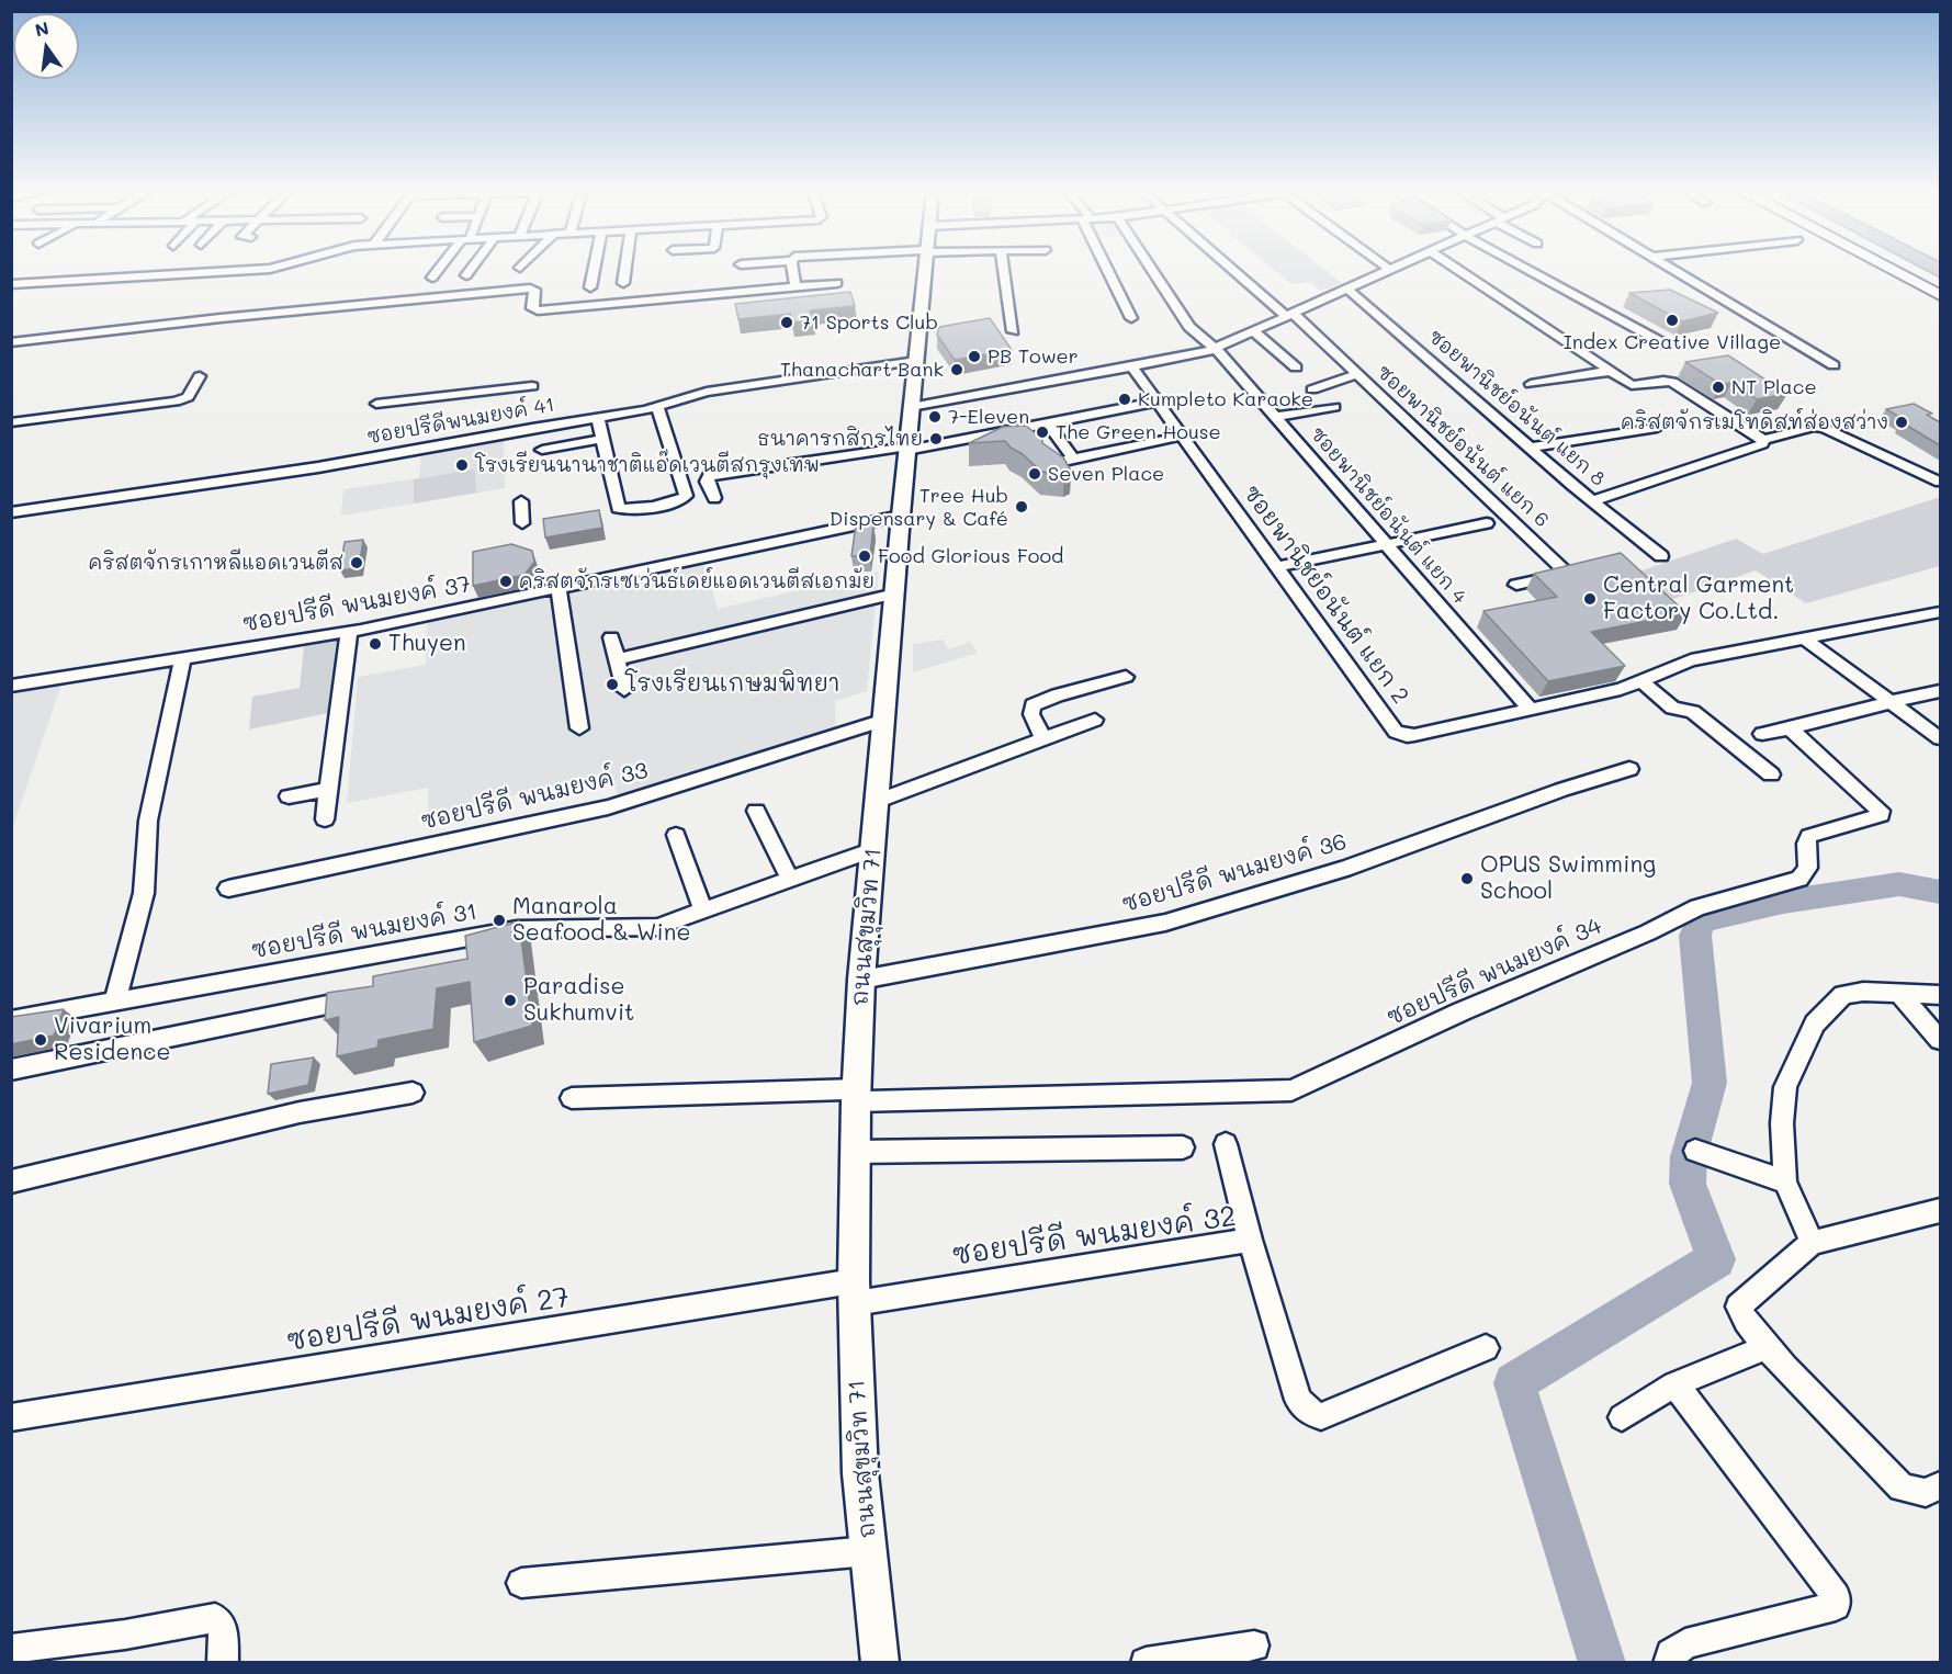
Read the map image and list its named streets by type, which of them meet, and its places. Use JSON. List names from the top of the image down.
{
  "streets": {
    "main road": ["ถนนสุขุมวิท 71"],
    "street": [
      "ซอยพานิชย์อนันต์ แยก 8",
      "ซอยปรีดีพนมยงค์ 41",
      "ซอยพานิชย์อนันต์ แยก 6",
      "ซอยพานิชย์อนันต์ แยก 4",
      "ซอยพานิชย์อนันต์ แยก 2",
      "ซอยปรีดี พนมยงค์ 37",
      "ซอยปรีดี พนมยงค์ 33",
      "ซอยปรีดี พนมยงค์ 36",
      "ซอยปรีดี พนมยงค์ 31",
      "ซอยปรีดี พนมยงค์ 34",
      "ซอยปรีดี พนมยงค์ 32",
      "ซอยปรีดี พนมยงค์ 27"
    ]
  },
  "crossings": [
    ["ซอยปรีดีพนมยงค์ 41", "ถนนสุขุมวิท 71"],
    ["ซอยพานิชย์อนันต์ แยก 4", "ซอยพานิชย์อนันต์ แยก 2"],
    ["ซอยปรีดี พนมยงค์ 37", "ถนนสุขุมวิท 71"],
    ["ซอยปรีดี พนมยงค์ 33", "ถนนสุขุมวิท 71"],
    ["ซอยปรีดี พนมยงค์ 36", "ถนนสุขุมวิท 71"],
    ["ถนนสุขุมวิท 71", "ซอยปรีดี พนมยงค์ 31"],
    ["ถนนสุขุมวิท 71", "ซอยปรีดี พนมยงค์ 34"],
    ["ถนนสุขุมวิท 71", "ซอยปรีดี พนมยงค์ 32"],
    ["ถนนสุขุมวิท 71", "ซอยปรีดี พนมยงค์ 27"],
    ["ซอยปรีดี พนมยงค์ 32", "ซอยปรีดี พนมยงค์ 27"]
  ],
  "places": [
    "Index Creative Village",
    "71 Sports Club",
    "PB Tower",
    "Thanachart Bank",
    "NT Place",
    "Kumpleto Karaoke",
    "7-Eleven",
    "คริสตจักรเมโทดิสท์ส่องสว่าง",
    "The Green House",
    "ธนาคารกสิกรไทย",
    "โรงเรียนนานาชาติแอ๊ดเวนตีสกรุงเทพ",
    "Seven Place",
    "Tree Hub Dispensary & Café",
    "Food Glorious Food",
    "คริสตจักรเกาหลีแอดเวนตีส",
    "คริสตจักรเซเว่นธ์เดย์แอดเวนตีสเอกมัย",
    "Central Garment Factory Co.Ltd.",
    "Thuyen",
    "โรงเรียนเกษมพิทยา",
    "OPUS Swimming School",
    "Manarola Seafood & Wine",
    "Paradise Sukhumvit",
    "Vivarium Residence"
  ],
  "north": "top"
}
